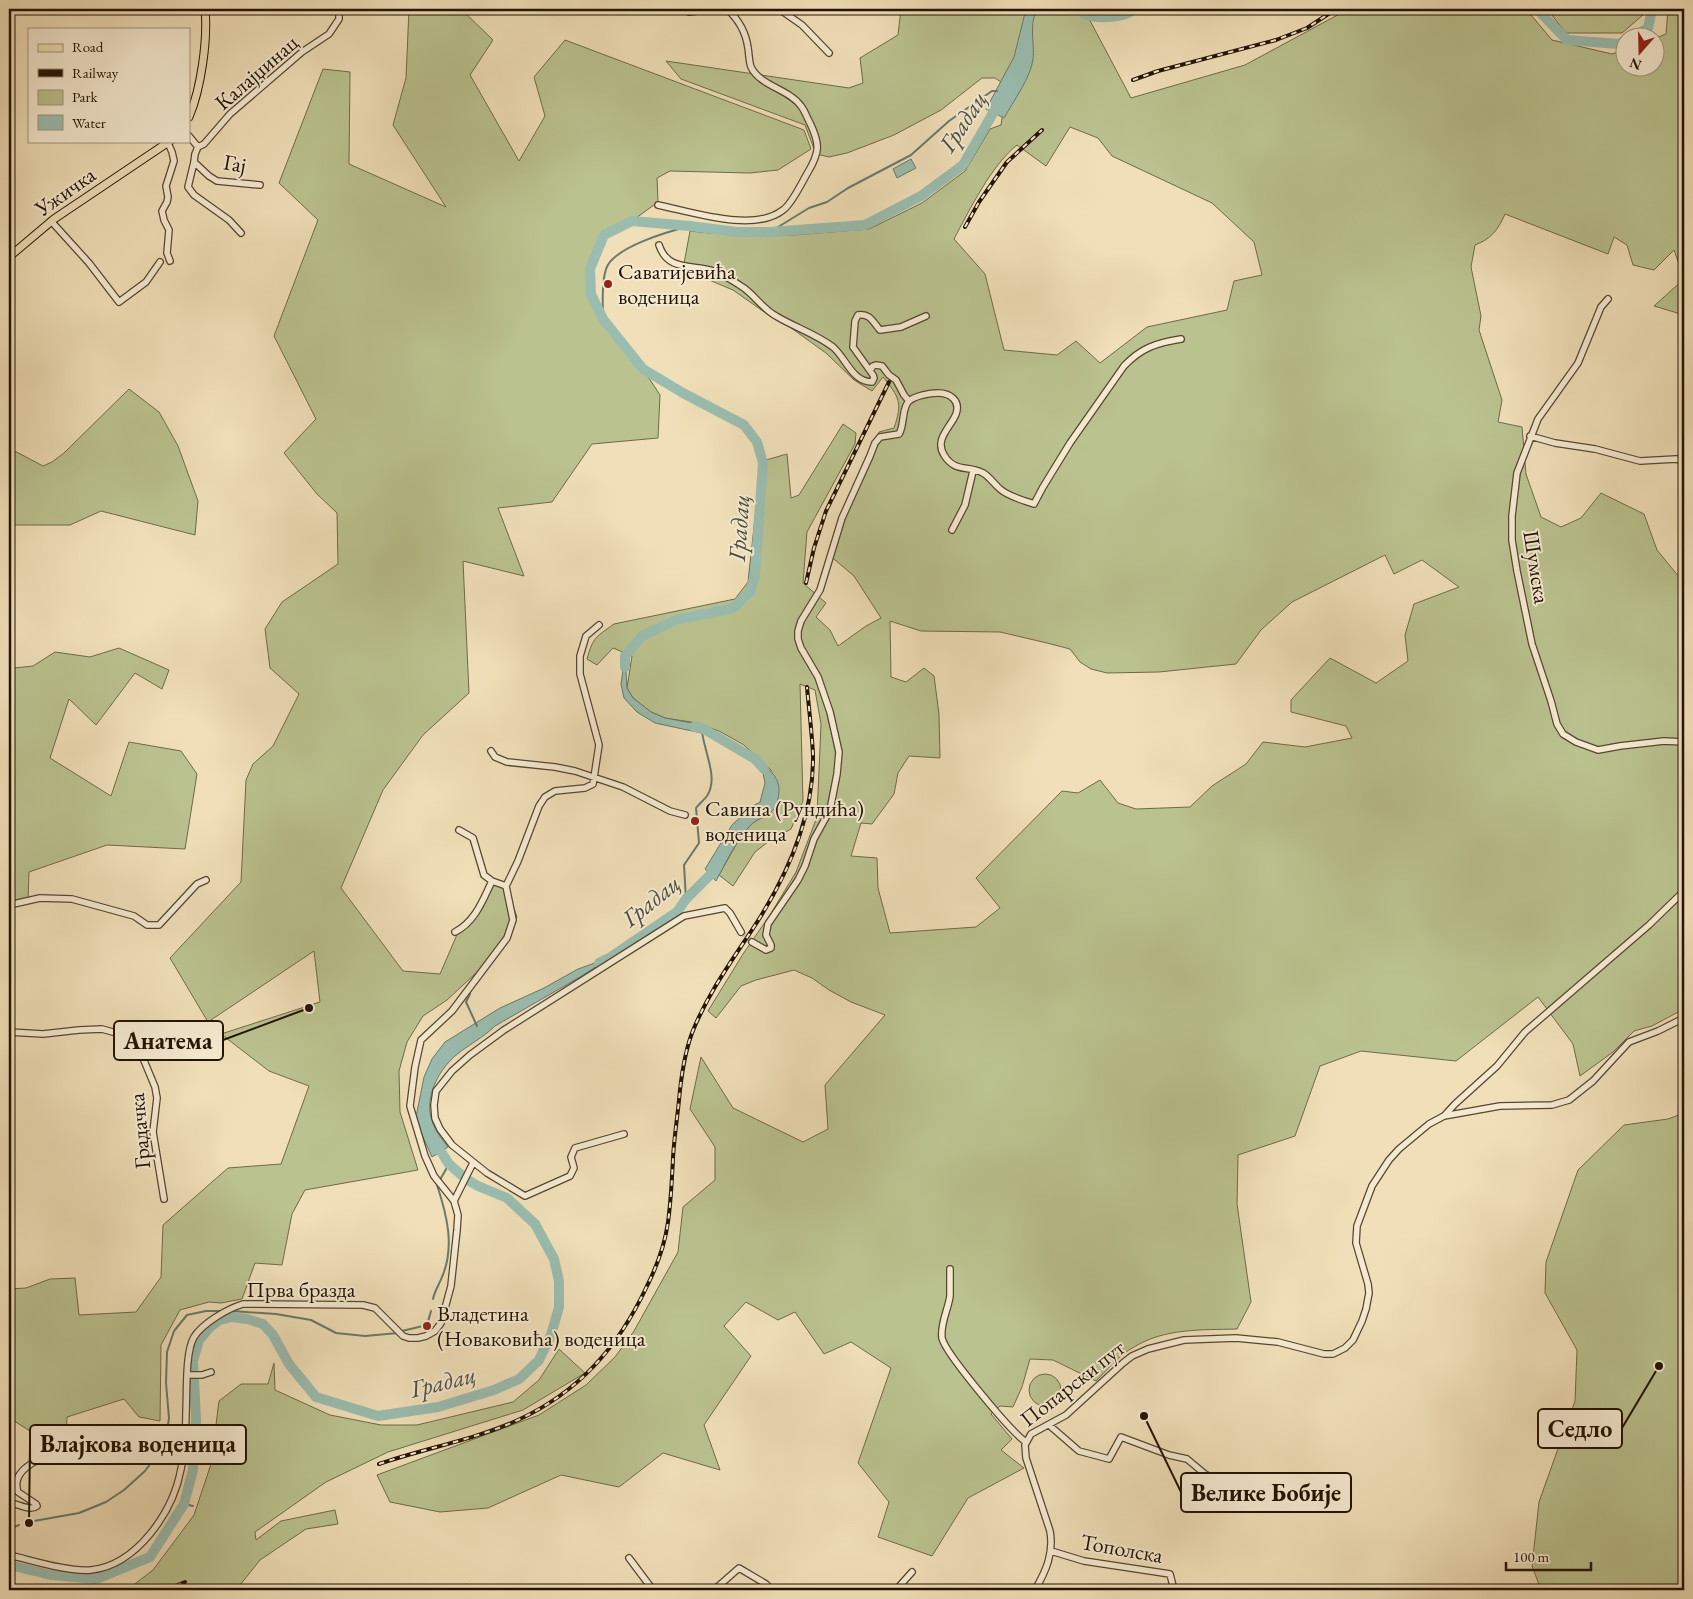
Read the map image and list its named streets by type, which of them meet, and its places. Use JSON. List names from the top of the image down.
{
  "streets": {
    "main road": ["Ужичка"],
    "street": [
      "Калајџинац",
      "Гај",
      "Шумска",
      "Градачка",
      "Прва бразда",
      "Попарски пут",
      "Тополска"
    ]
  },
  "crossings": [
    ["Калајџинац", "Гај"],
    ["Попарски пут", "Тополска"]
  ],
  "water": ["Градац"],
  "places": [
    "Саватијевића воденица",
    "Савина (Рундића) воденица",
    "Анатема",
    "Владетина (Новаковића) воденица",
    "Седло",
    "Велике Бобије",
    "Влајкова воденица"
  ],
  "legend": [
    "Road",
    "Railway",
    "Park",
    "Water"
  ],
  "scale_bar": "100 m",
  "north": "bottom"
}
